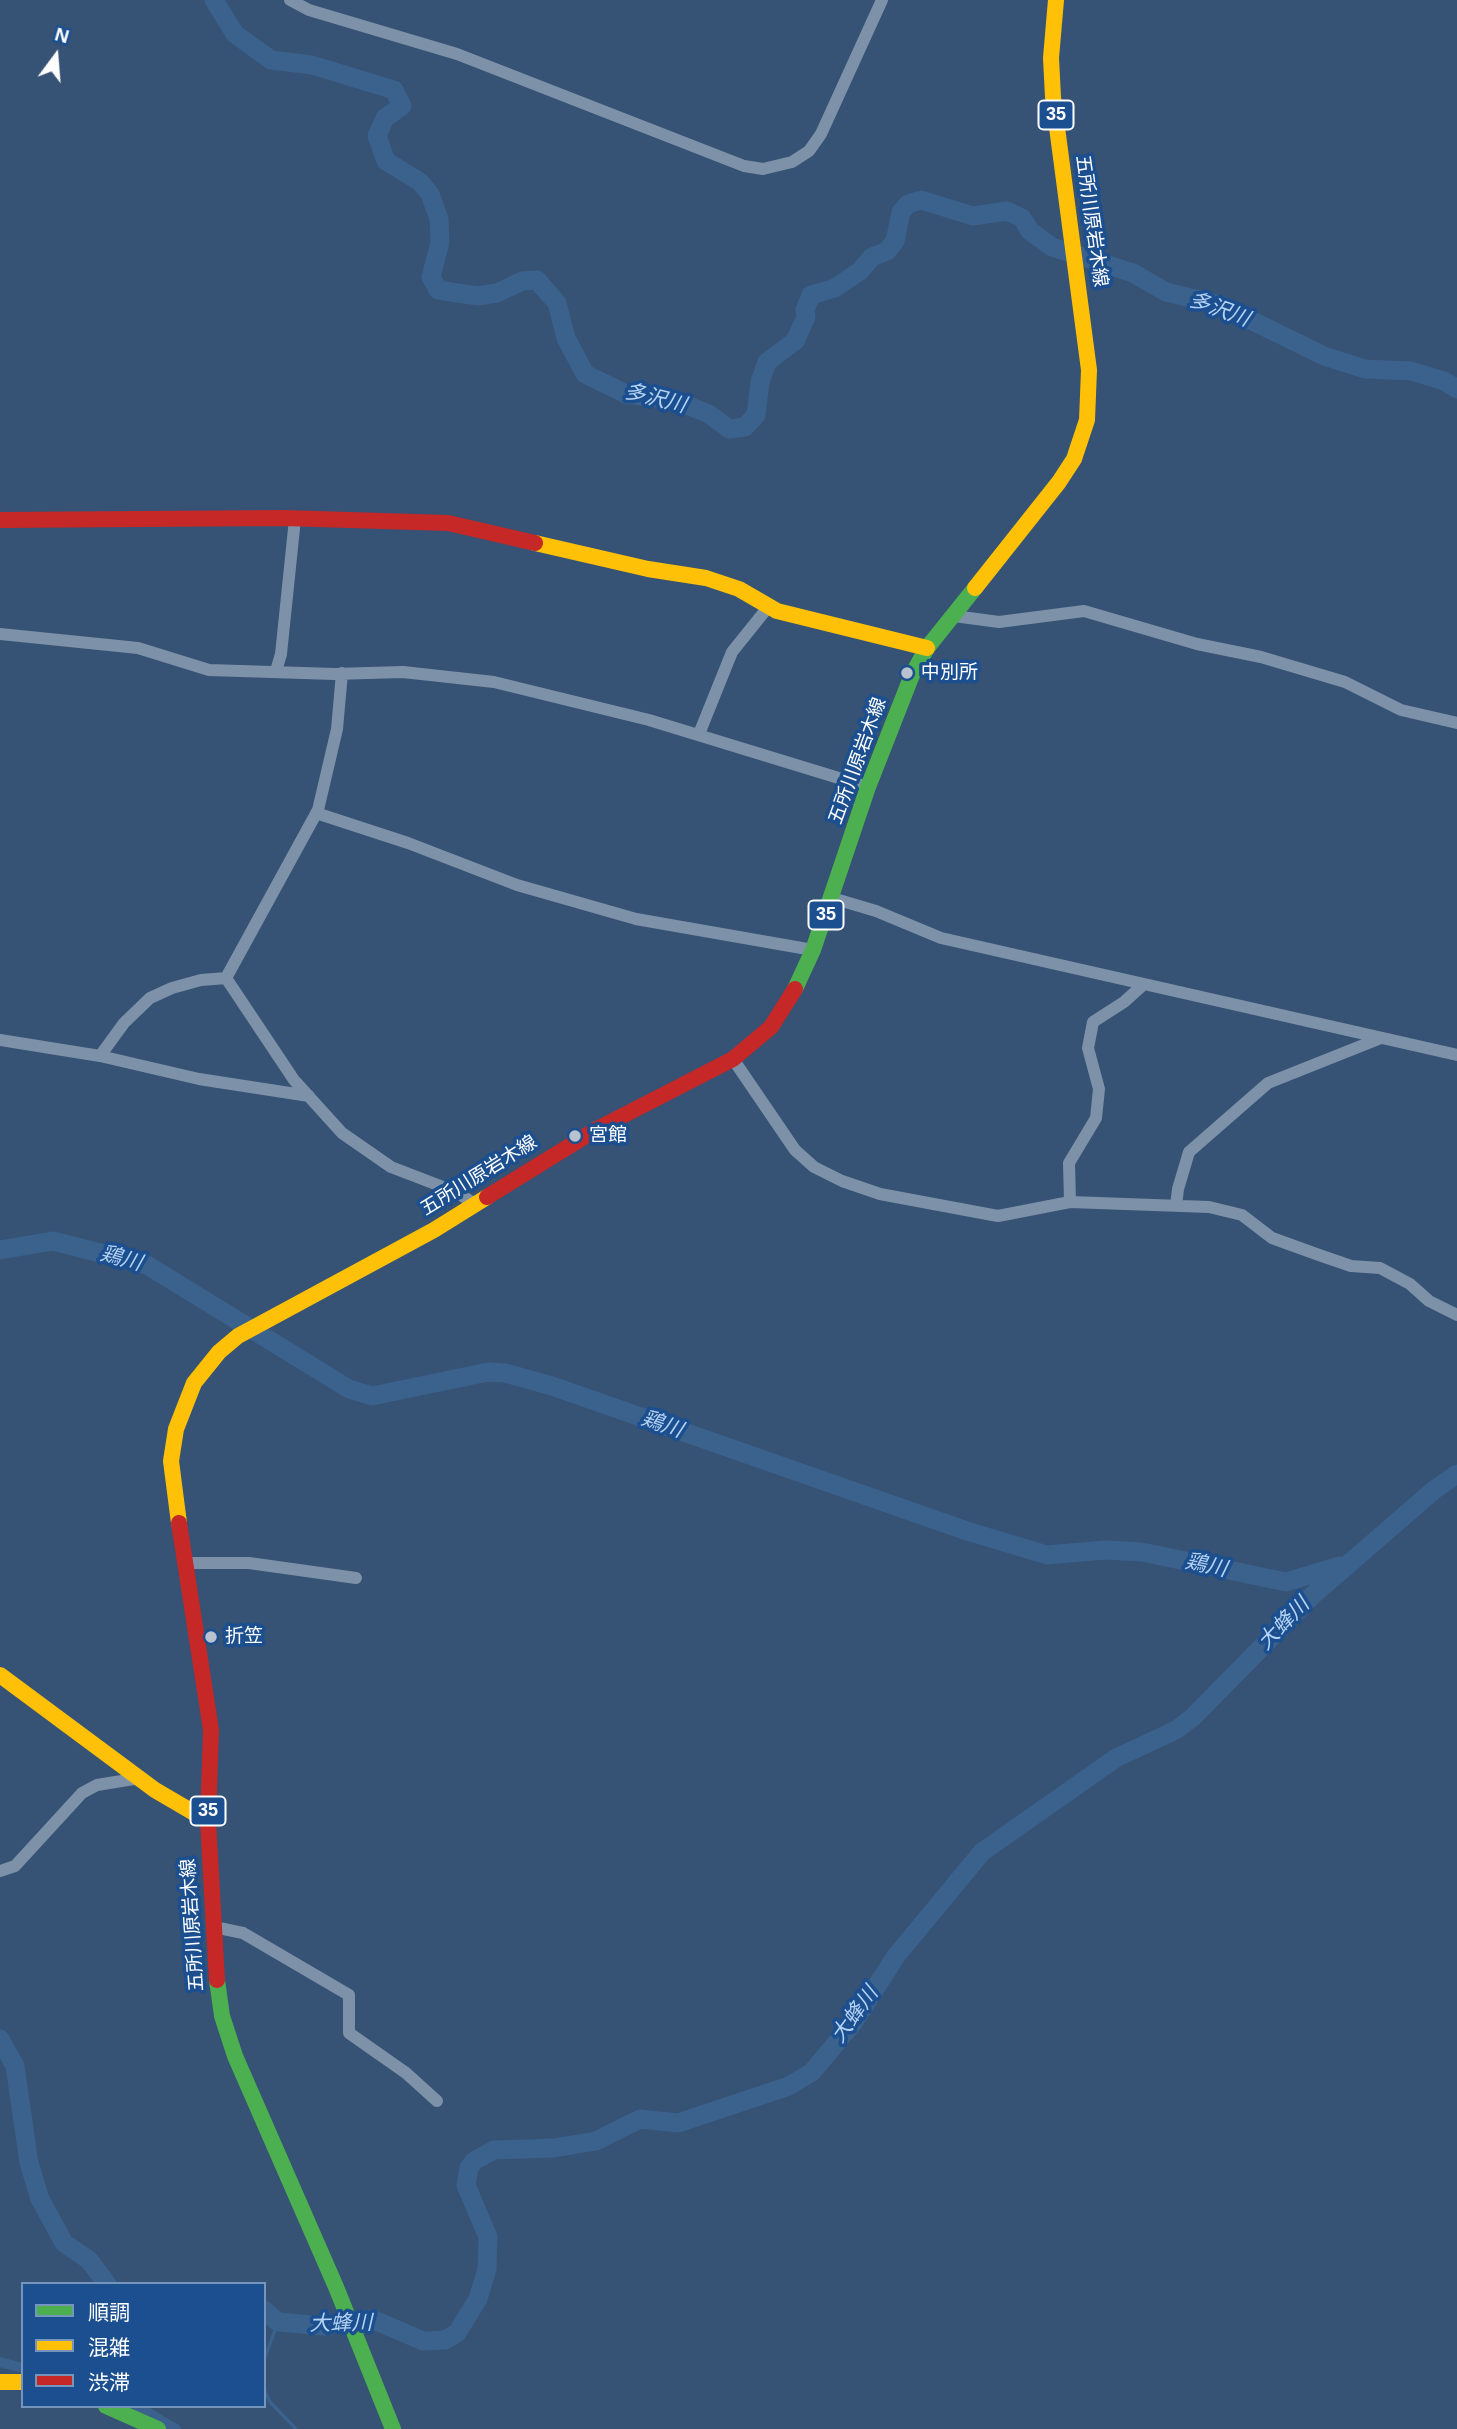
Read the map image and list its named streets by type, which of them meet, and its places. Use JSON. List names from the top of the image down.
{
  "streets": {
    "main road": ["35", "五所川原岩木線"]
  },
  "water": ["多沢川", "鶏川", "大蜂川"],
  "places": ["中別所", "宮館", "折笠"],
  "legend": ["順調", "混雑", "渋滞"],
  "north": "top"
}
